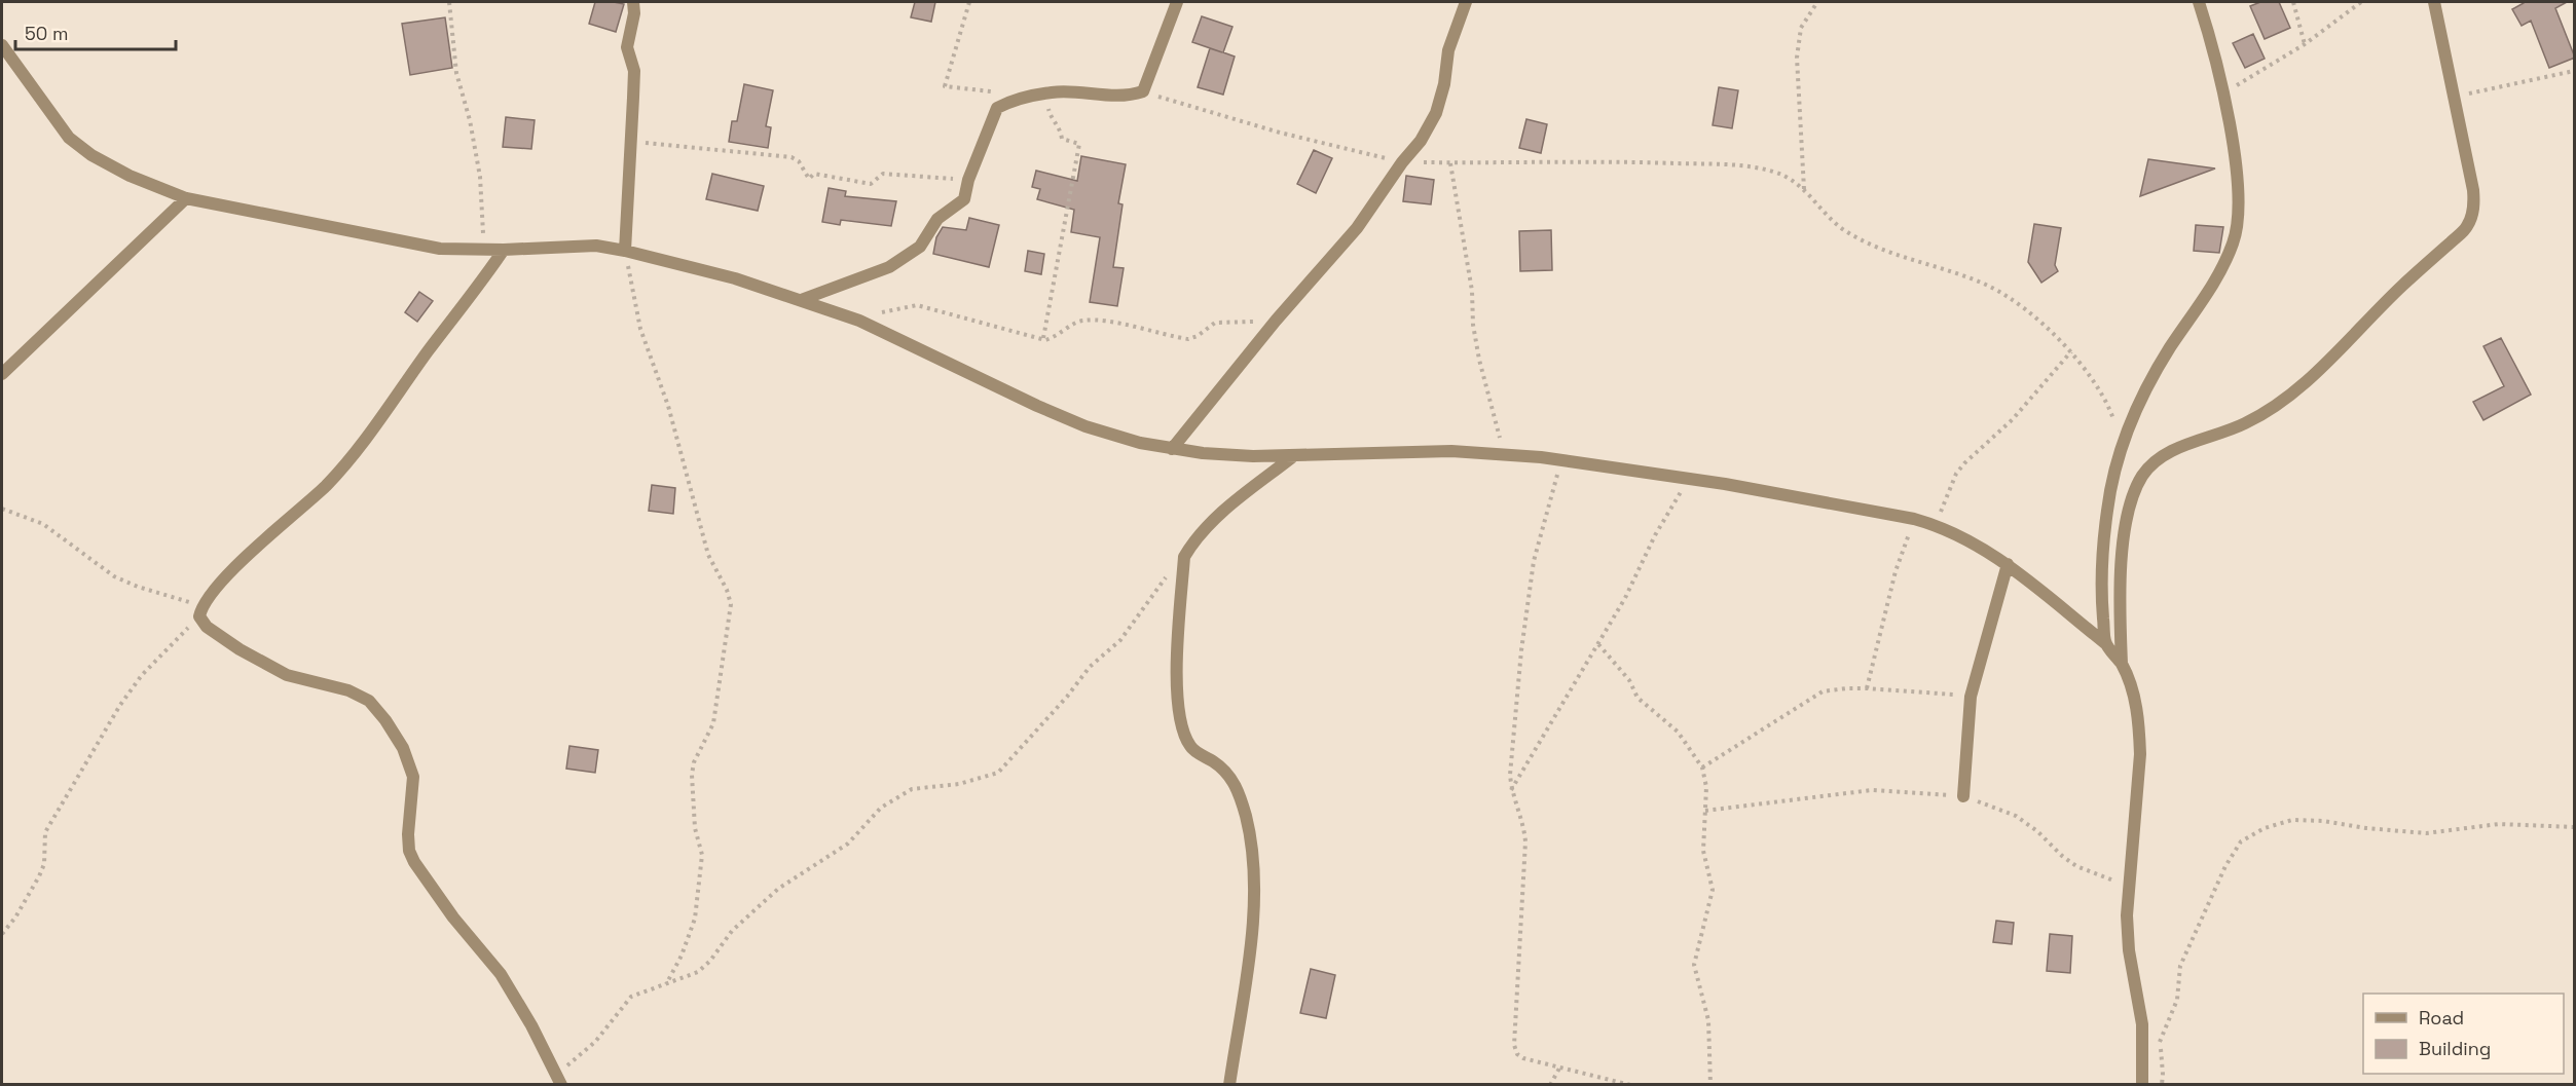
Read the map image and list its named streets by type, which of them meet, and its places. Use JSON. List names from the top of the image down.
{
  "legend": ["Road", "Building"],
  "scale_bar": "50 m"
}
